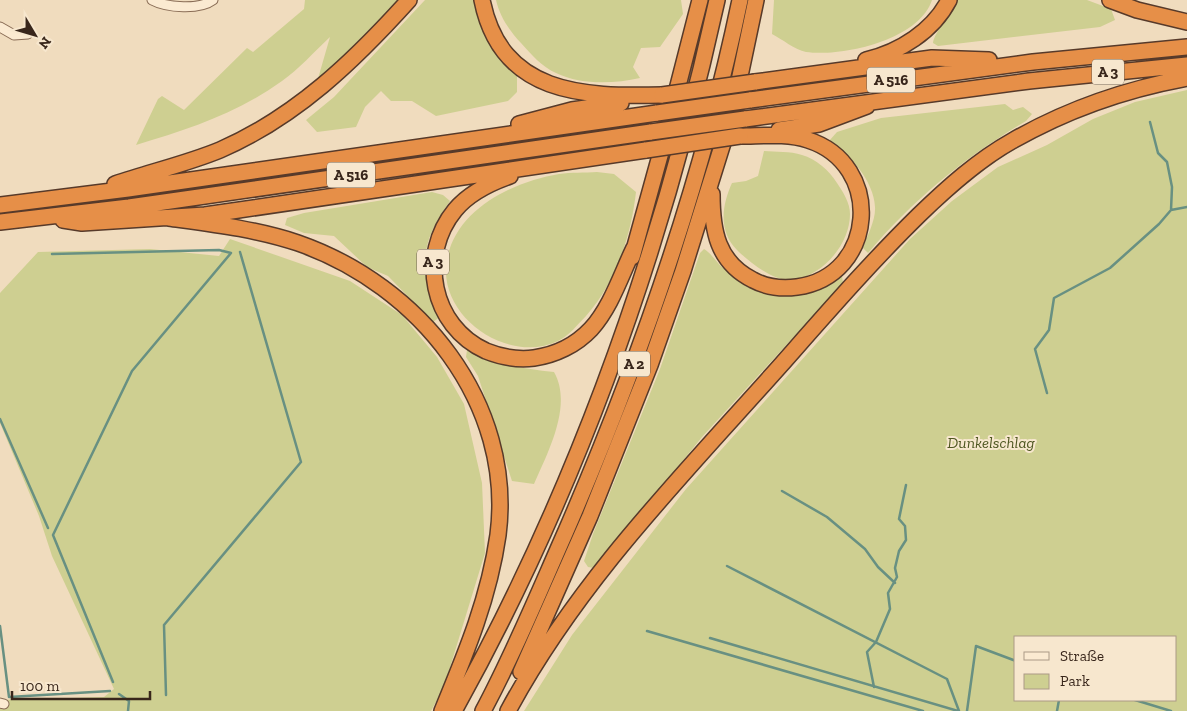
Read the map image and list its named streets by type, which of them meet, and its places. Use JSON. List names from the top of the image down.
{
  "streets": {
    "highway": ["A 3", "A 516", "A 2"]
  },
  "crossings": [
    ["A 3", "A 516"]
  ],
  "parks": ["Dunkelschlag"],
  "legend": ["Straße", "Park"],
  "scale_bar": "100 m",
  "north": "bottom right"
}
